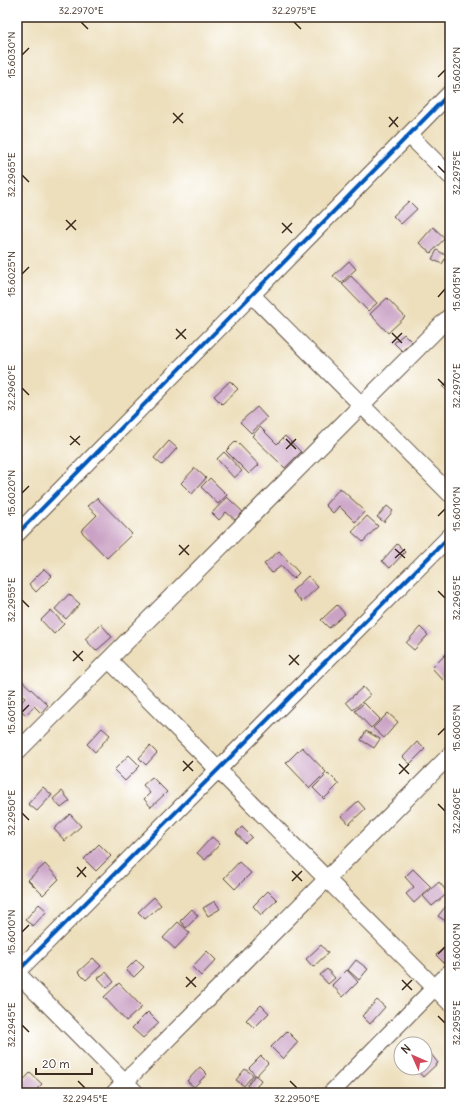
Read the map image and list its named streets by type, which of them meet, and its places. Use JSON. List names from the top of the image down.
{
  "scale_bar": "20 m",
  "north": "top left",
  "coordinates": [
    "32.2970°E",
    "32.2975°E",
    "15.6030°N",
    "15.6020°N",
    "32.2965°E",
    "15.6025°N",
    "15.6015°N",
    "32.2960°E",
    "15.6010°N",
    "32.2955°E",
    "15.6005°N",
    "32.2950°E",
    "15.6000°N",
    "32.2945°E"
  ]
}
